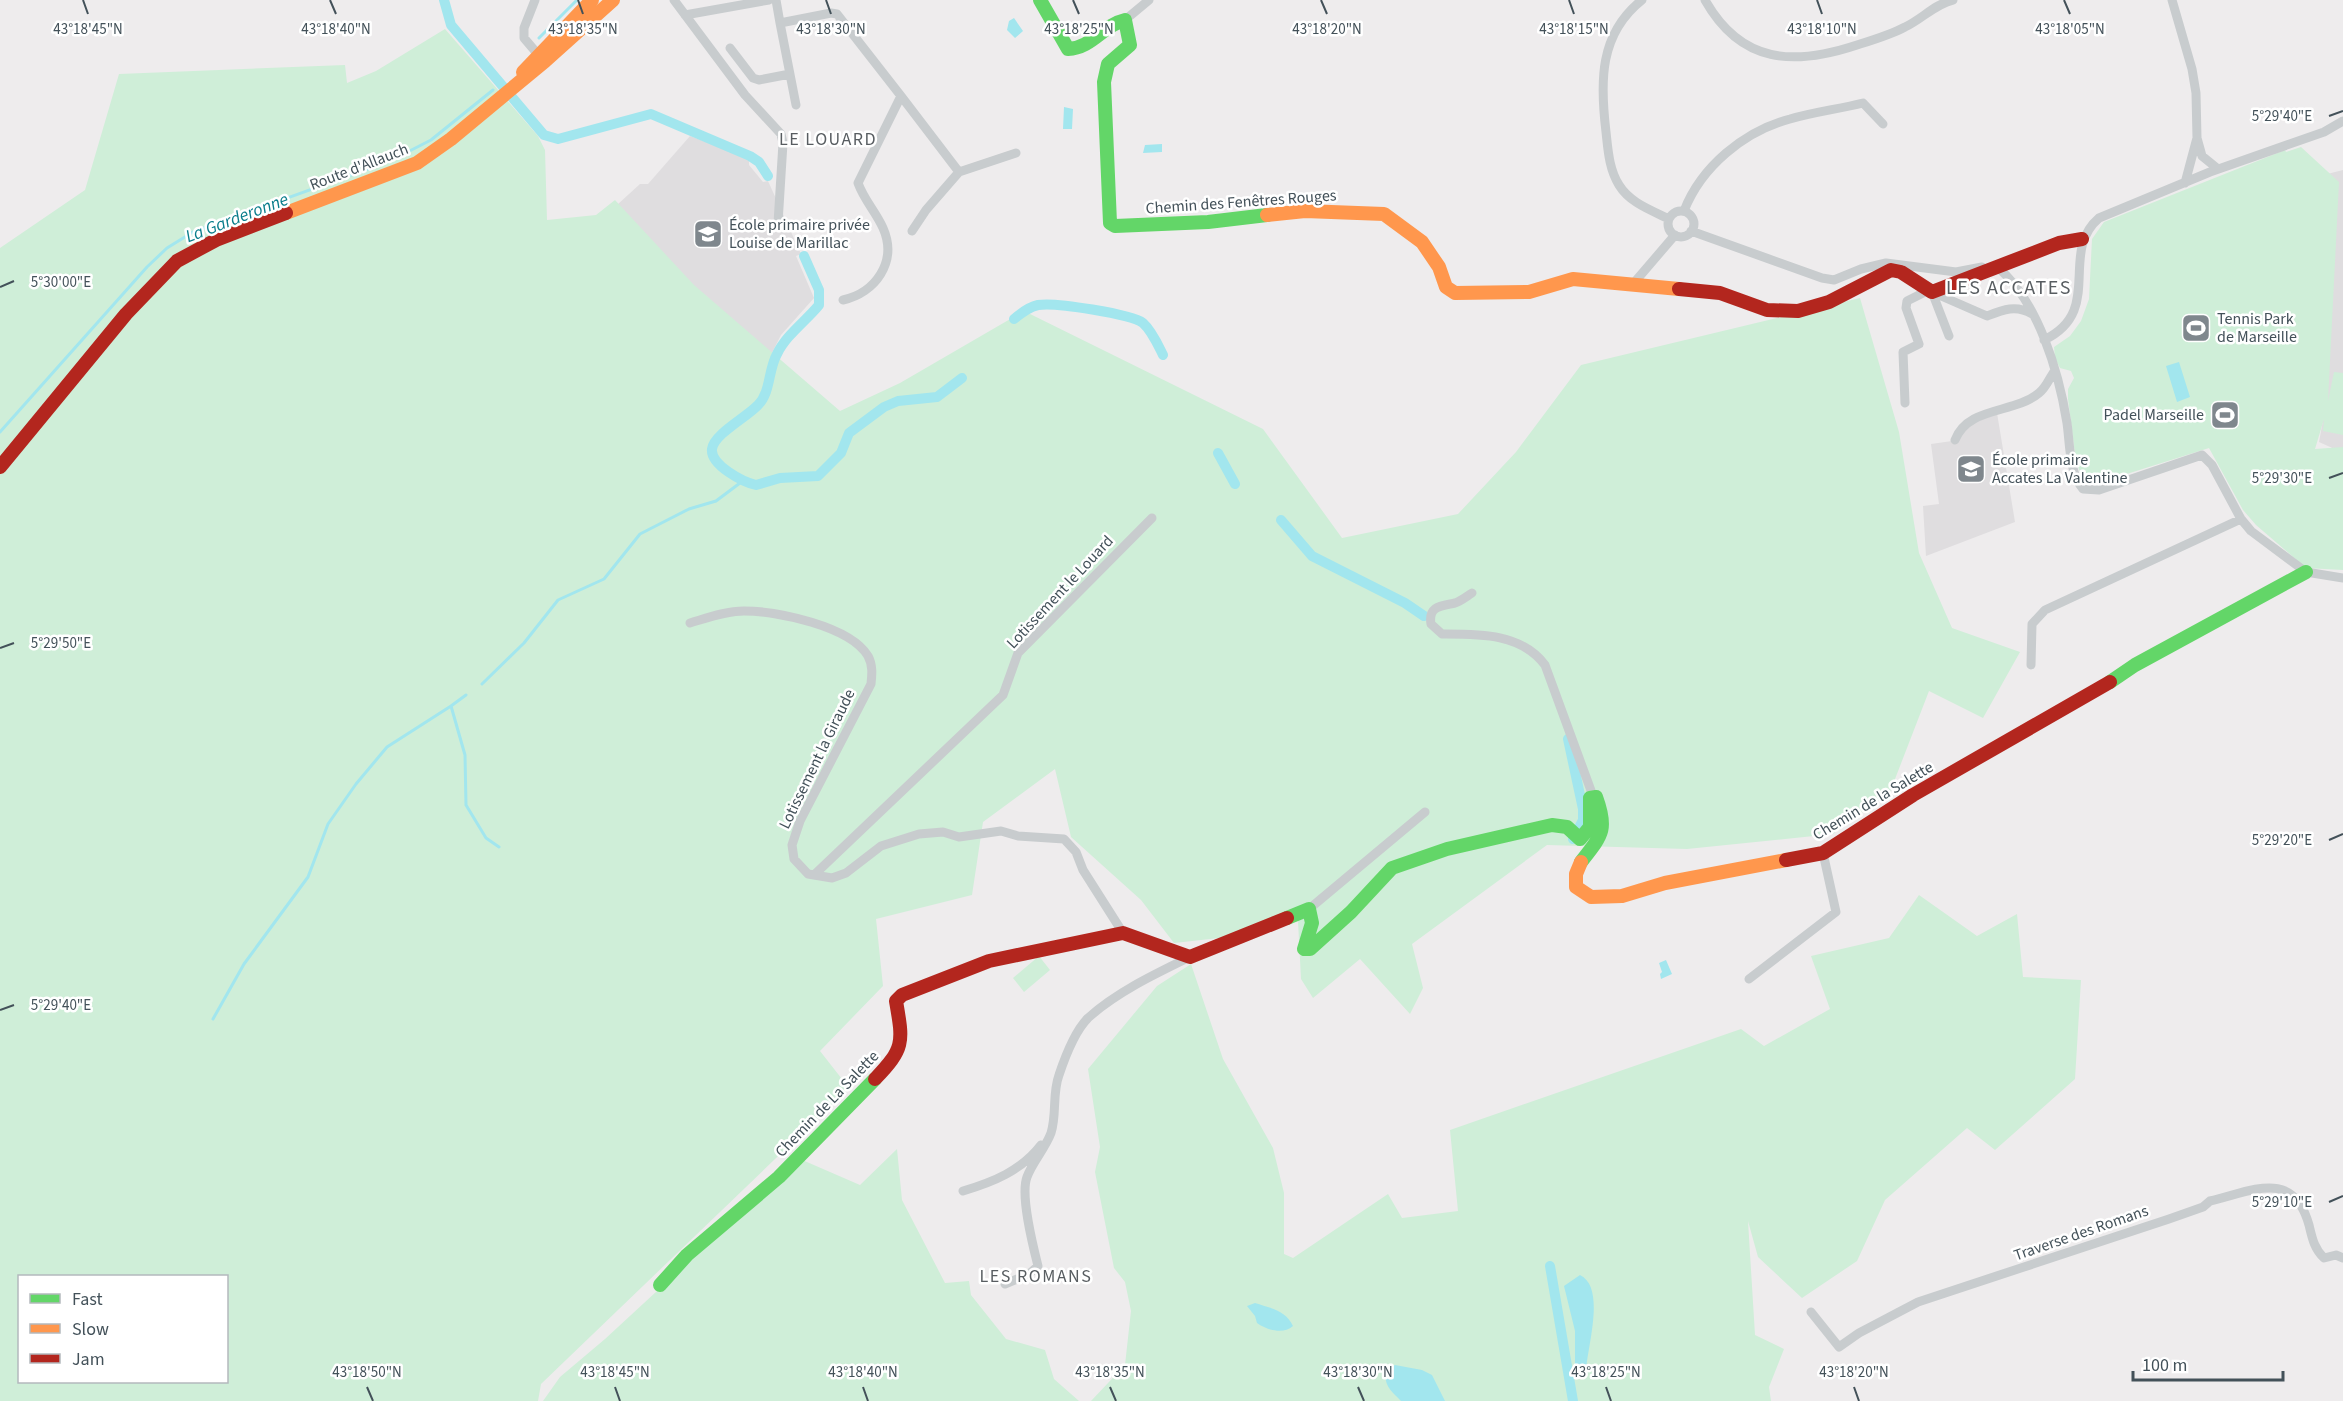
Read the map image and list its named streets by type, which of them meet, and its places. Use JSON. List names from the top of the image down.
{
  "streets": {
    "street": [
      "Route d'Allauch",
      "Chemin des Fenêtres Rouges",
      "Lotissement le Louard",
      "Lotissement la Giraude",
      "Chemin de la Salette",
      "Chemin de La Salette",
      "Traverse des Romans"
    ]
  },
  "crossings": [
    ["Lotissement le Louard", "Lotissement la Giraude"]
  ],
  "districts": ["LE LOUARD", "LES ACCATES", "LES ROMANS"],
  "water": ["La Garderonne"],
  "places": {
    "school or university": ["École primaire privée Louise de Marillac", "École primaire Accates La Valentine"],
    "sports": ["Tennis Park de Marseille", "Padel Marseille"]
  },
  "legend": ["Fast", "Slow", "Jam"],
  "scale_bar": "100 m",
  "coordinates": [
    "43°18'45\"N",
    "43°18'40\"N",
    "43°18'35\"N",
    "43°18'30\"N",
    "43°18'25\"N",
    "43°18'20\"N",
    "43°18'15\"N",
    "43°18'10\"N",
    "43°18'05\"N",
    "5°29'40\"E",
    "5°30'00\"E",
    "5°29'30\"E",
    "5°29'50\"E",
    "5°29'20\"E",
    "5°29'10\"E",
    "43°18'50\"N"
  ]
}
